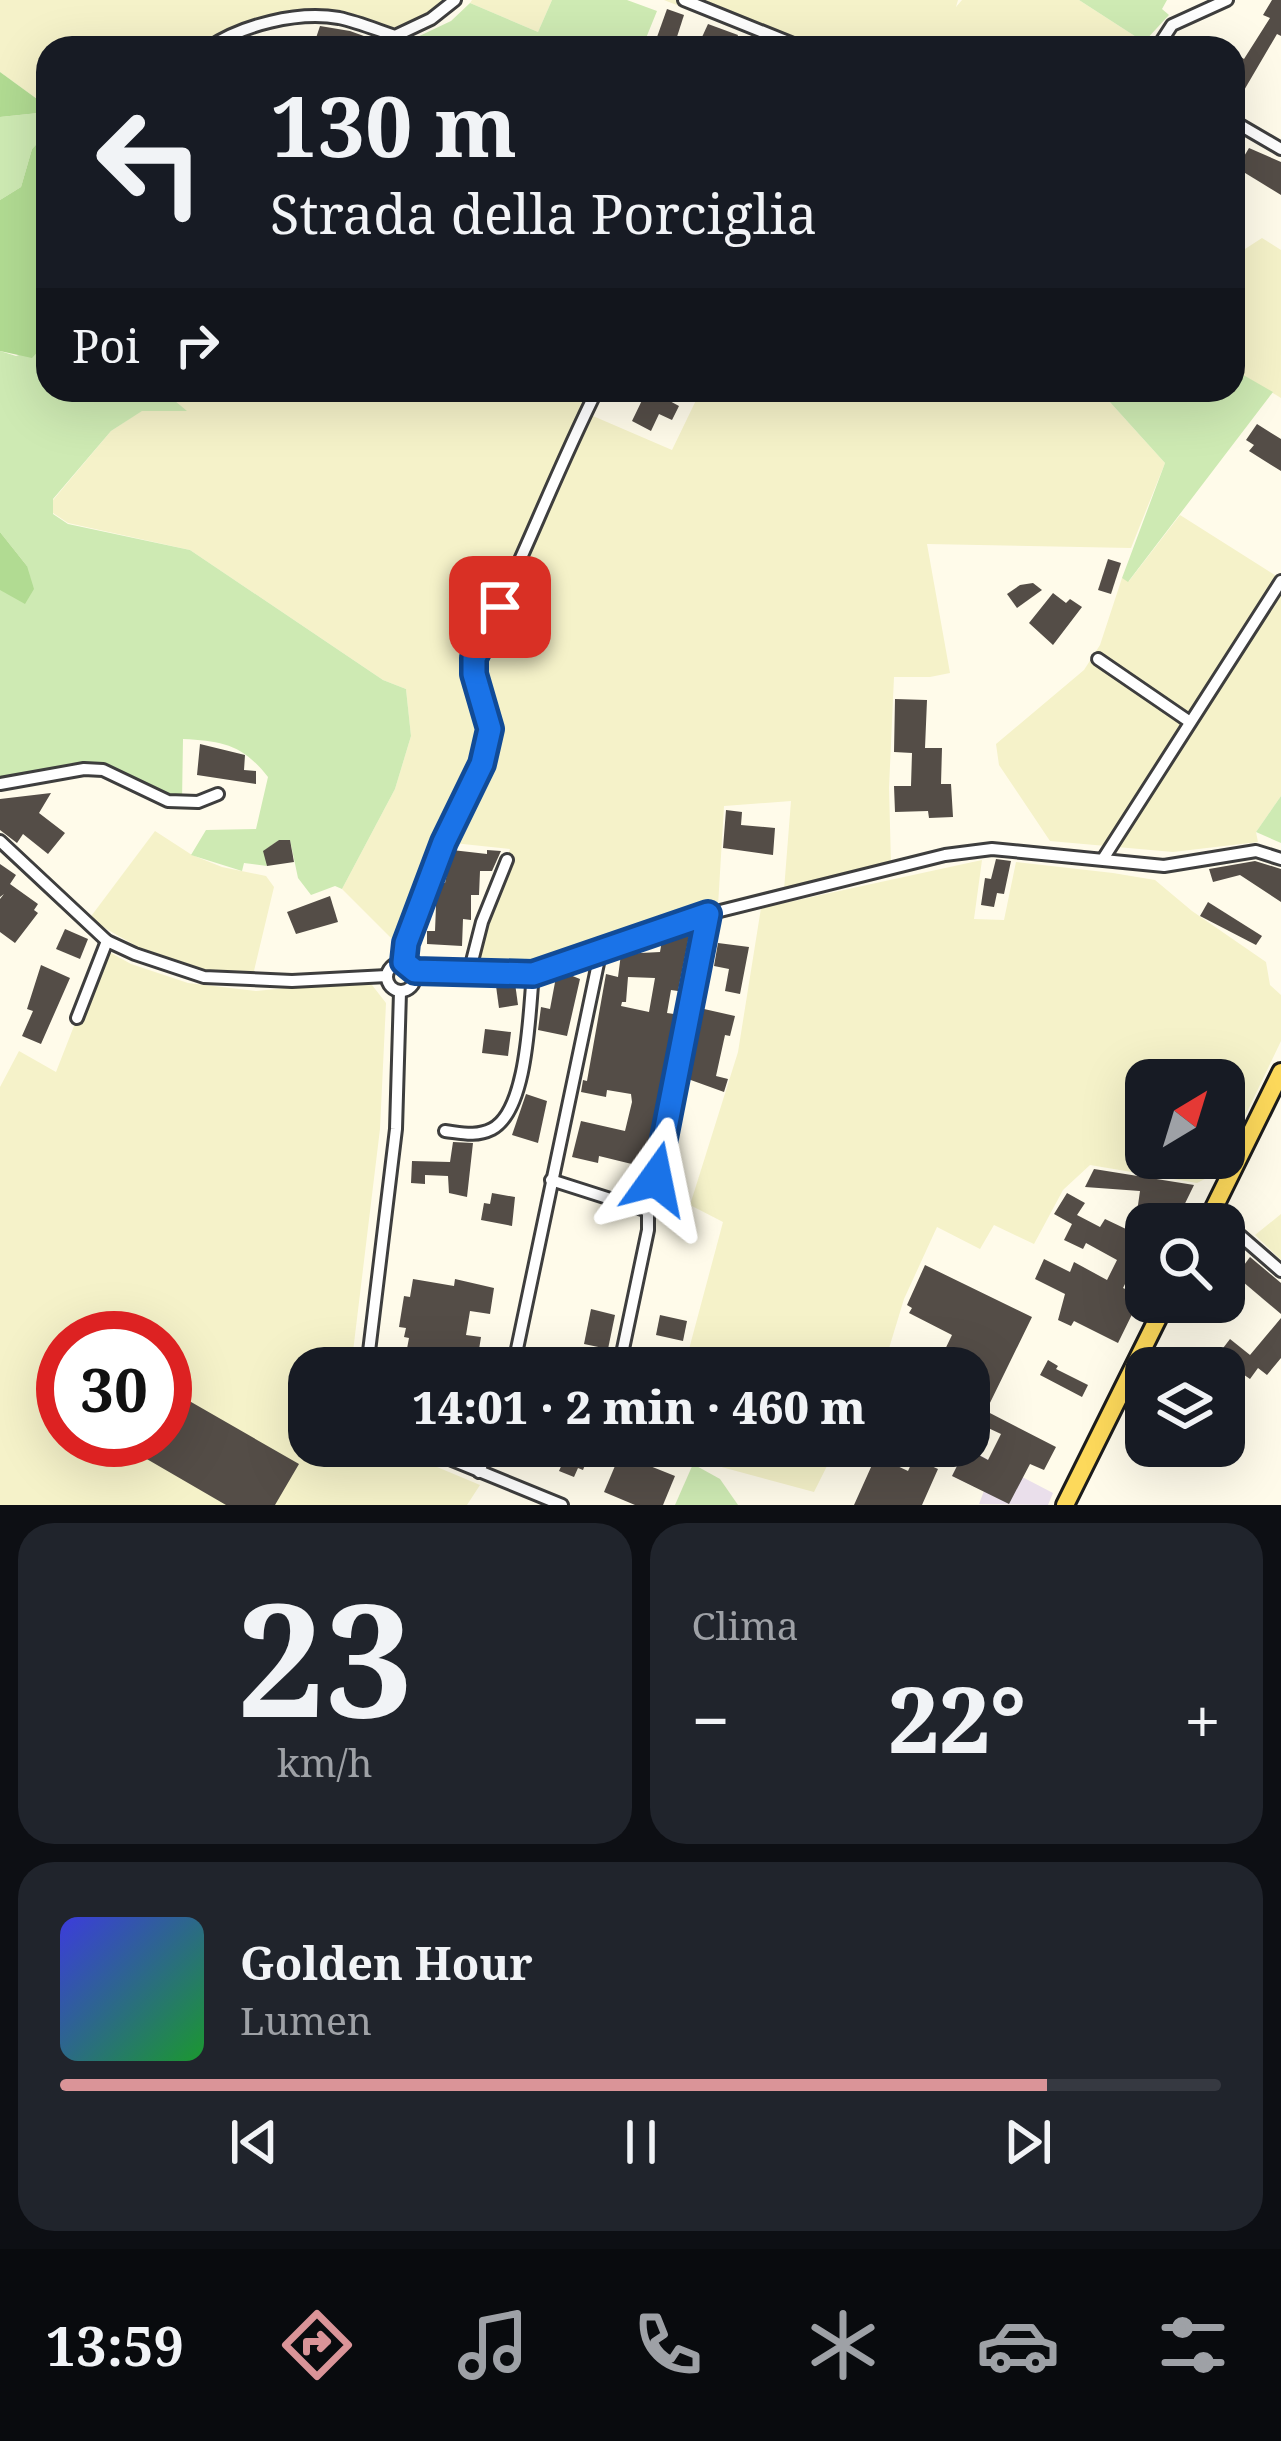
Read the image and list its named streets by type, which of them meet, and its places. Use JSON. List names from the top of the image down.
{
  "north": "top right",
  "page": {
    "turn": ["130 m", "Strada della Porciglia"],
    "then": "Poi",
    "limit": "30",
    "trip": "14:01 · 2 min · 460 m",
    "tile": [
      ["23", "km/h"],
      "Clima"
    ],
    "heat": ["−", "22°", "+"],
    "song": ["Golden Hour", "Lumen"],
    "tabs": "13:59"
  }
}
